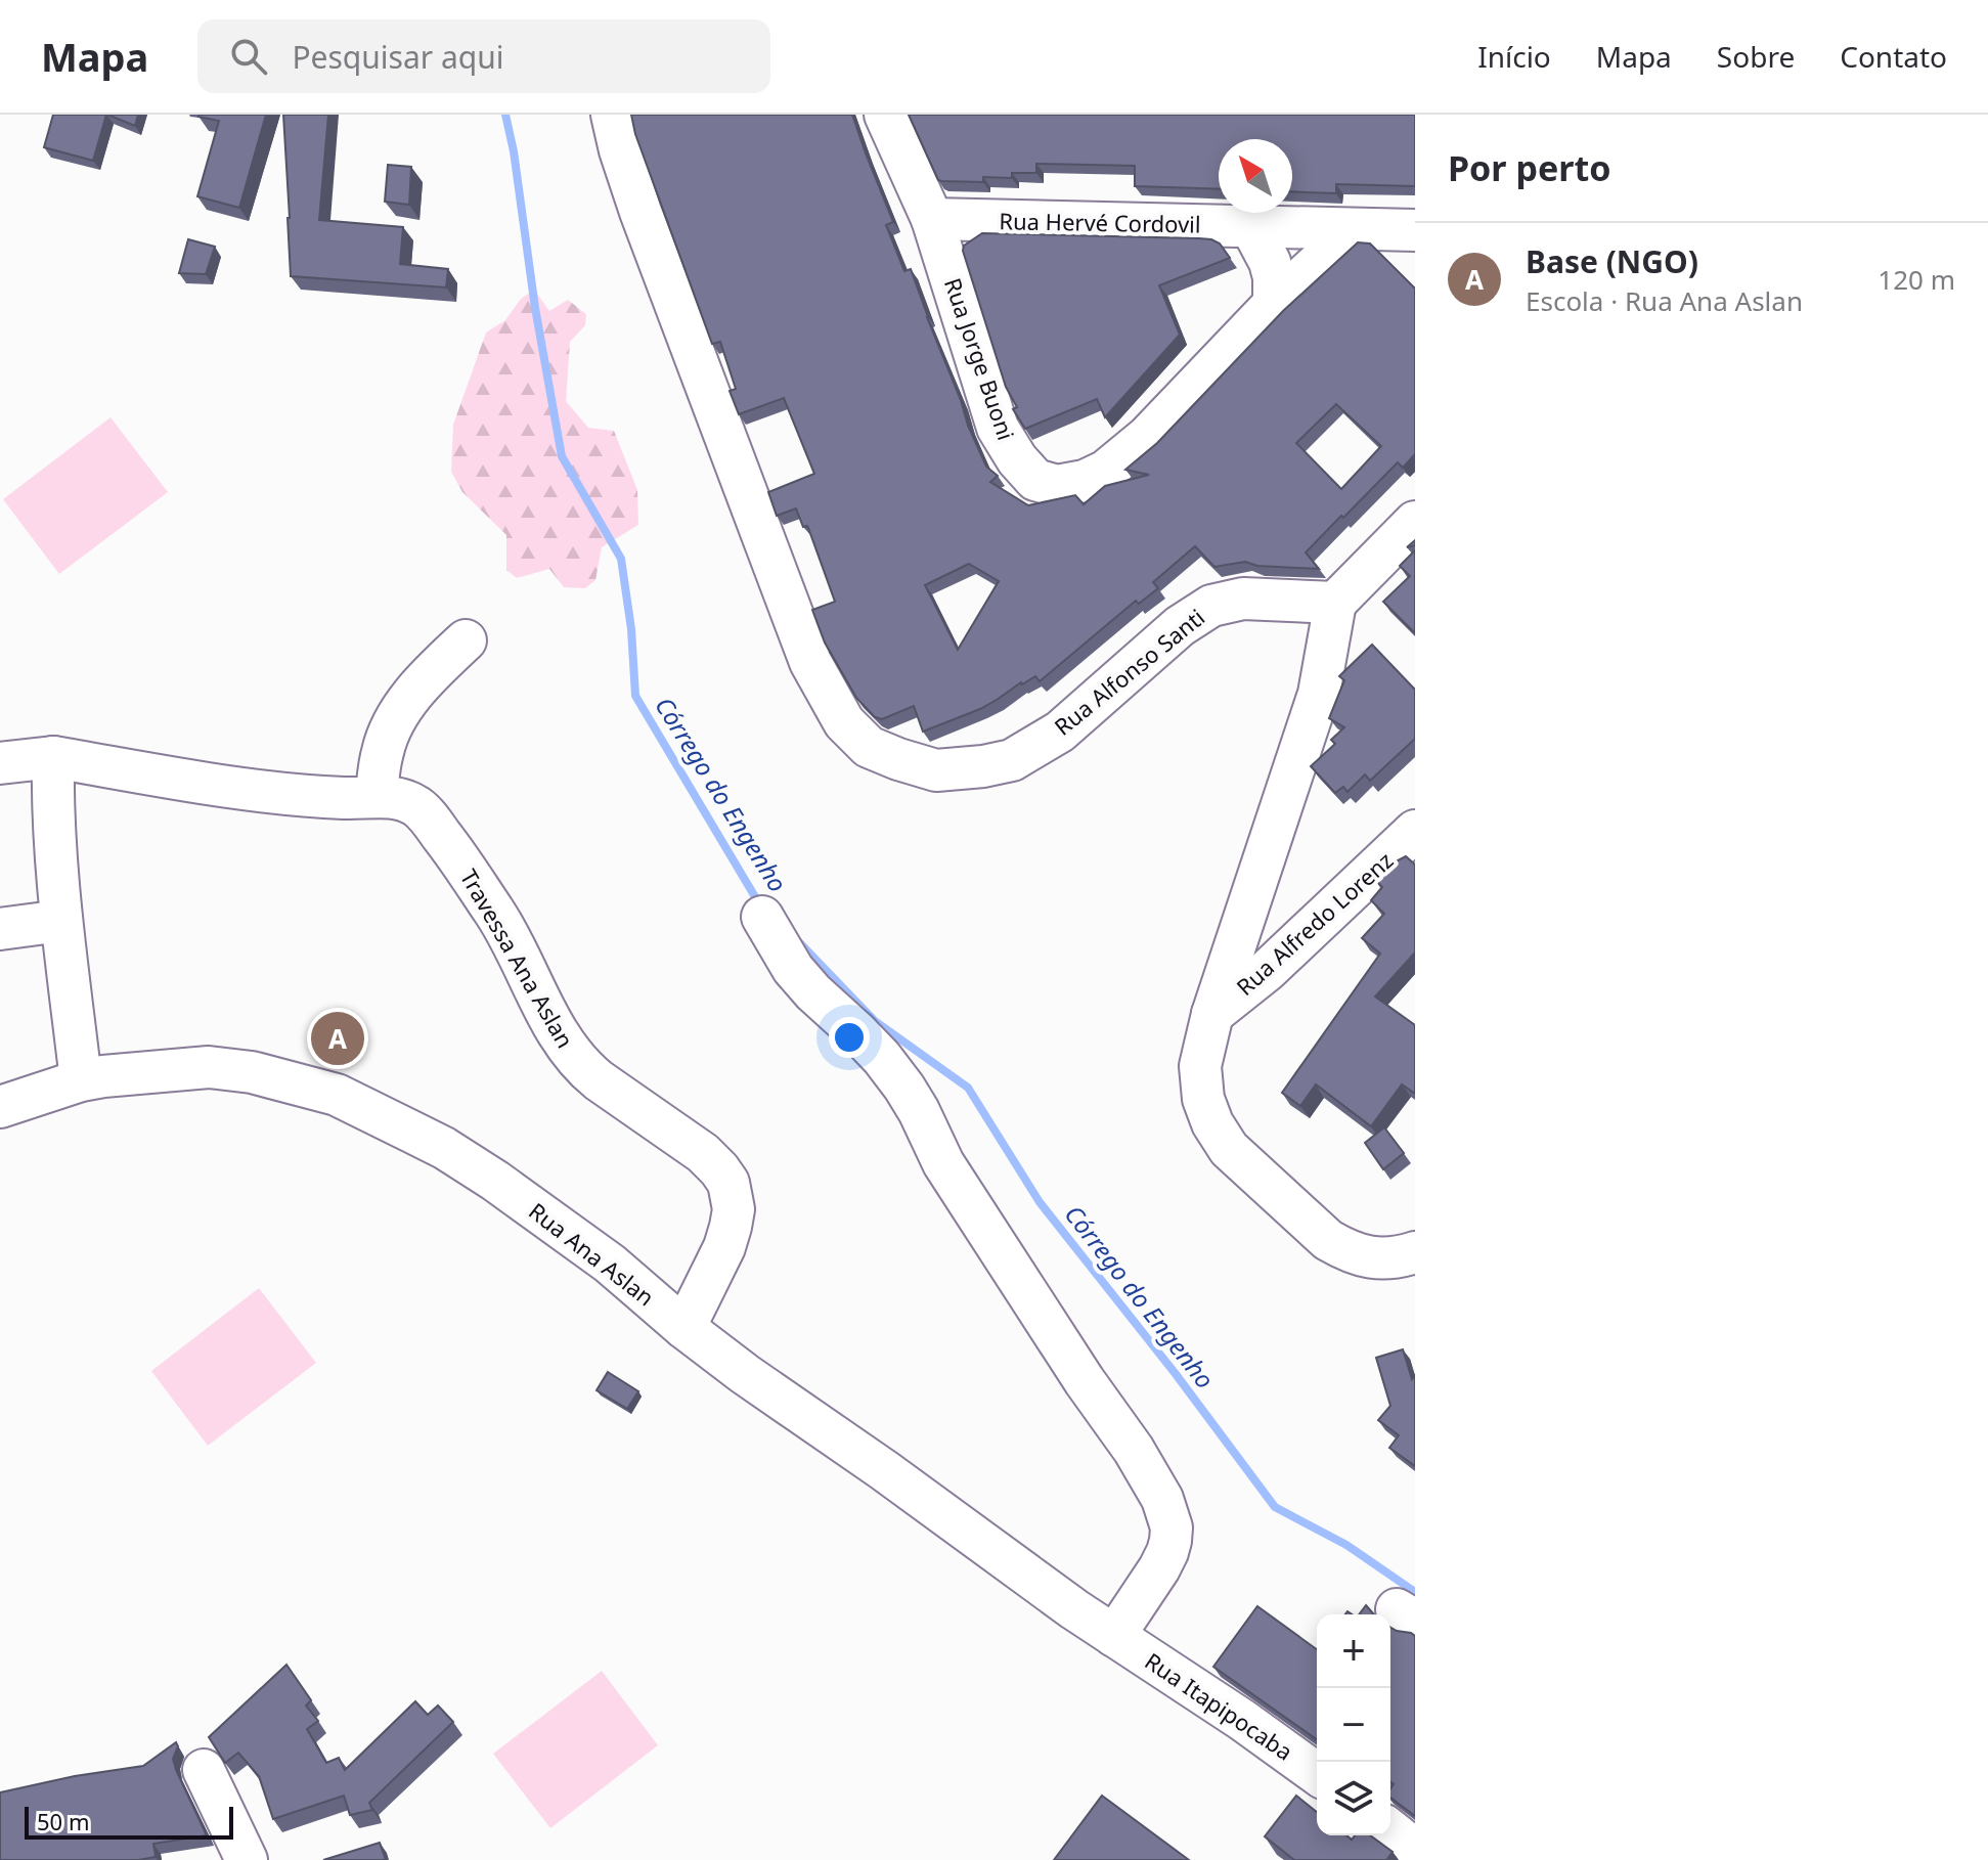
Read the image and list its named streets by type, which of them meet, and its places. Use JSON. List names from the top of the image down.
{
  "streets": {
    "street": [
      "Rua Hervé Cordovil",
      "Rua Jorge Buoni",
      "Rua Alfonso Santi",
      "Rua Alfredo Lorenz",
      "Travessa Ana Aslan",
      "Rua Ana Aslan",
      "Rua Itapipocaba"
    ]
  },
  "crossings": [
    ["Rua Hervé Cordovil", "Rua Jorge Buoni"],
    ["Travessa Ana Aslan", "Rua Ana Aslan"],
    ["Rua Ana Aslan", "Rua Itapipocaba"]
  ],
  "water": ["Córrego do Engenho"],
  "scale_bar": "50 m",
  "north": "top left",
  "page": {
    "header": "Mapa",
    "search": "Pesquisar aqui",
    "nav": [
      "Início",
      "Mapa",
      "Sobre",
      "Contato"
    ],
    "heading": "Por perto",
    "list": [
      {
        "mark": "A",
        "name": "Base (NGO)",
        "note": "Escola · Rua Ana Aslan",
        "value": "120 m"
      }
    ],
    "pins": "A",
    "map_buttons": ["+", "−"],
    "scale": "50 m"
  }
}
